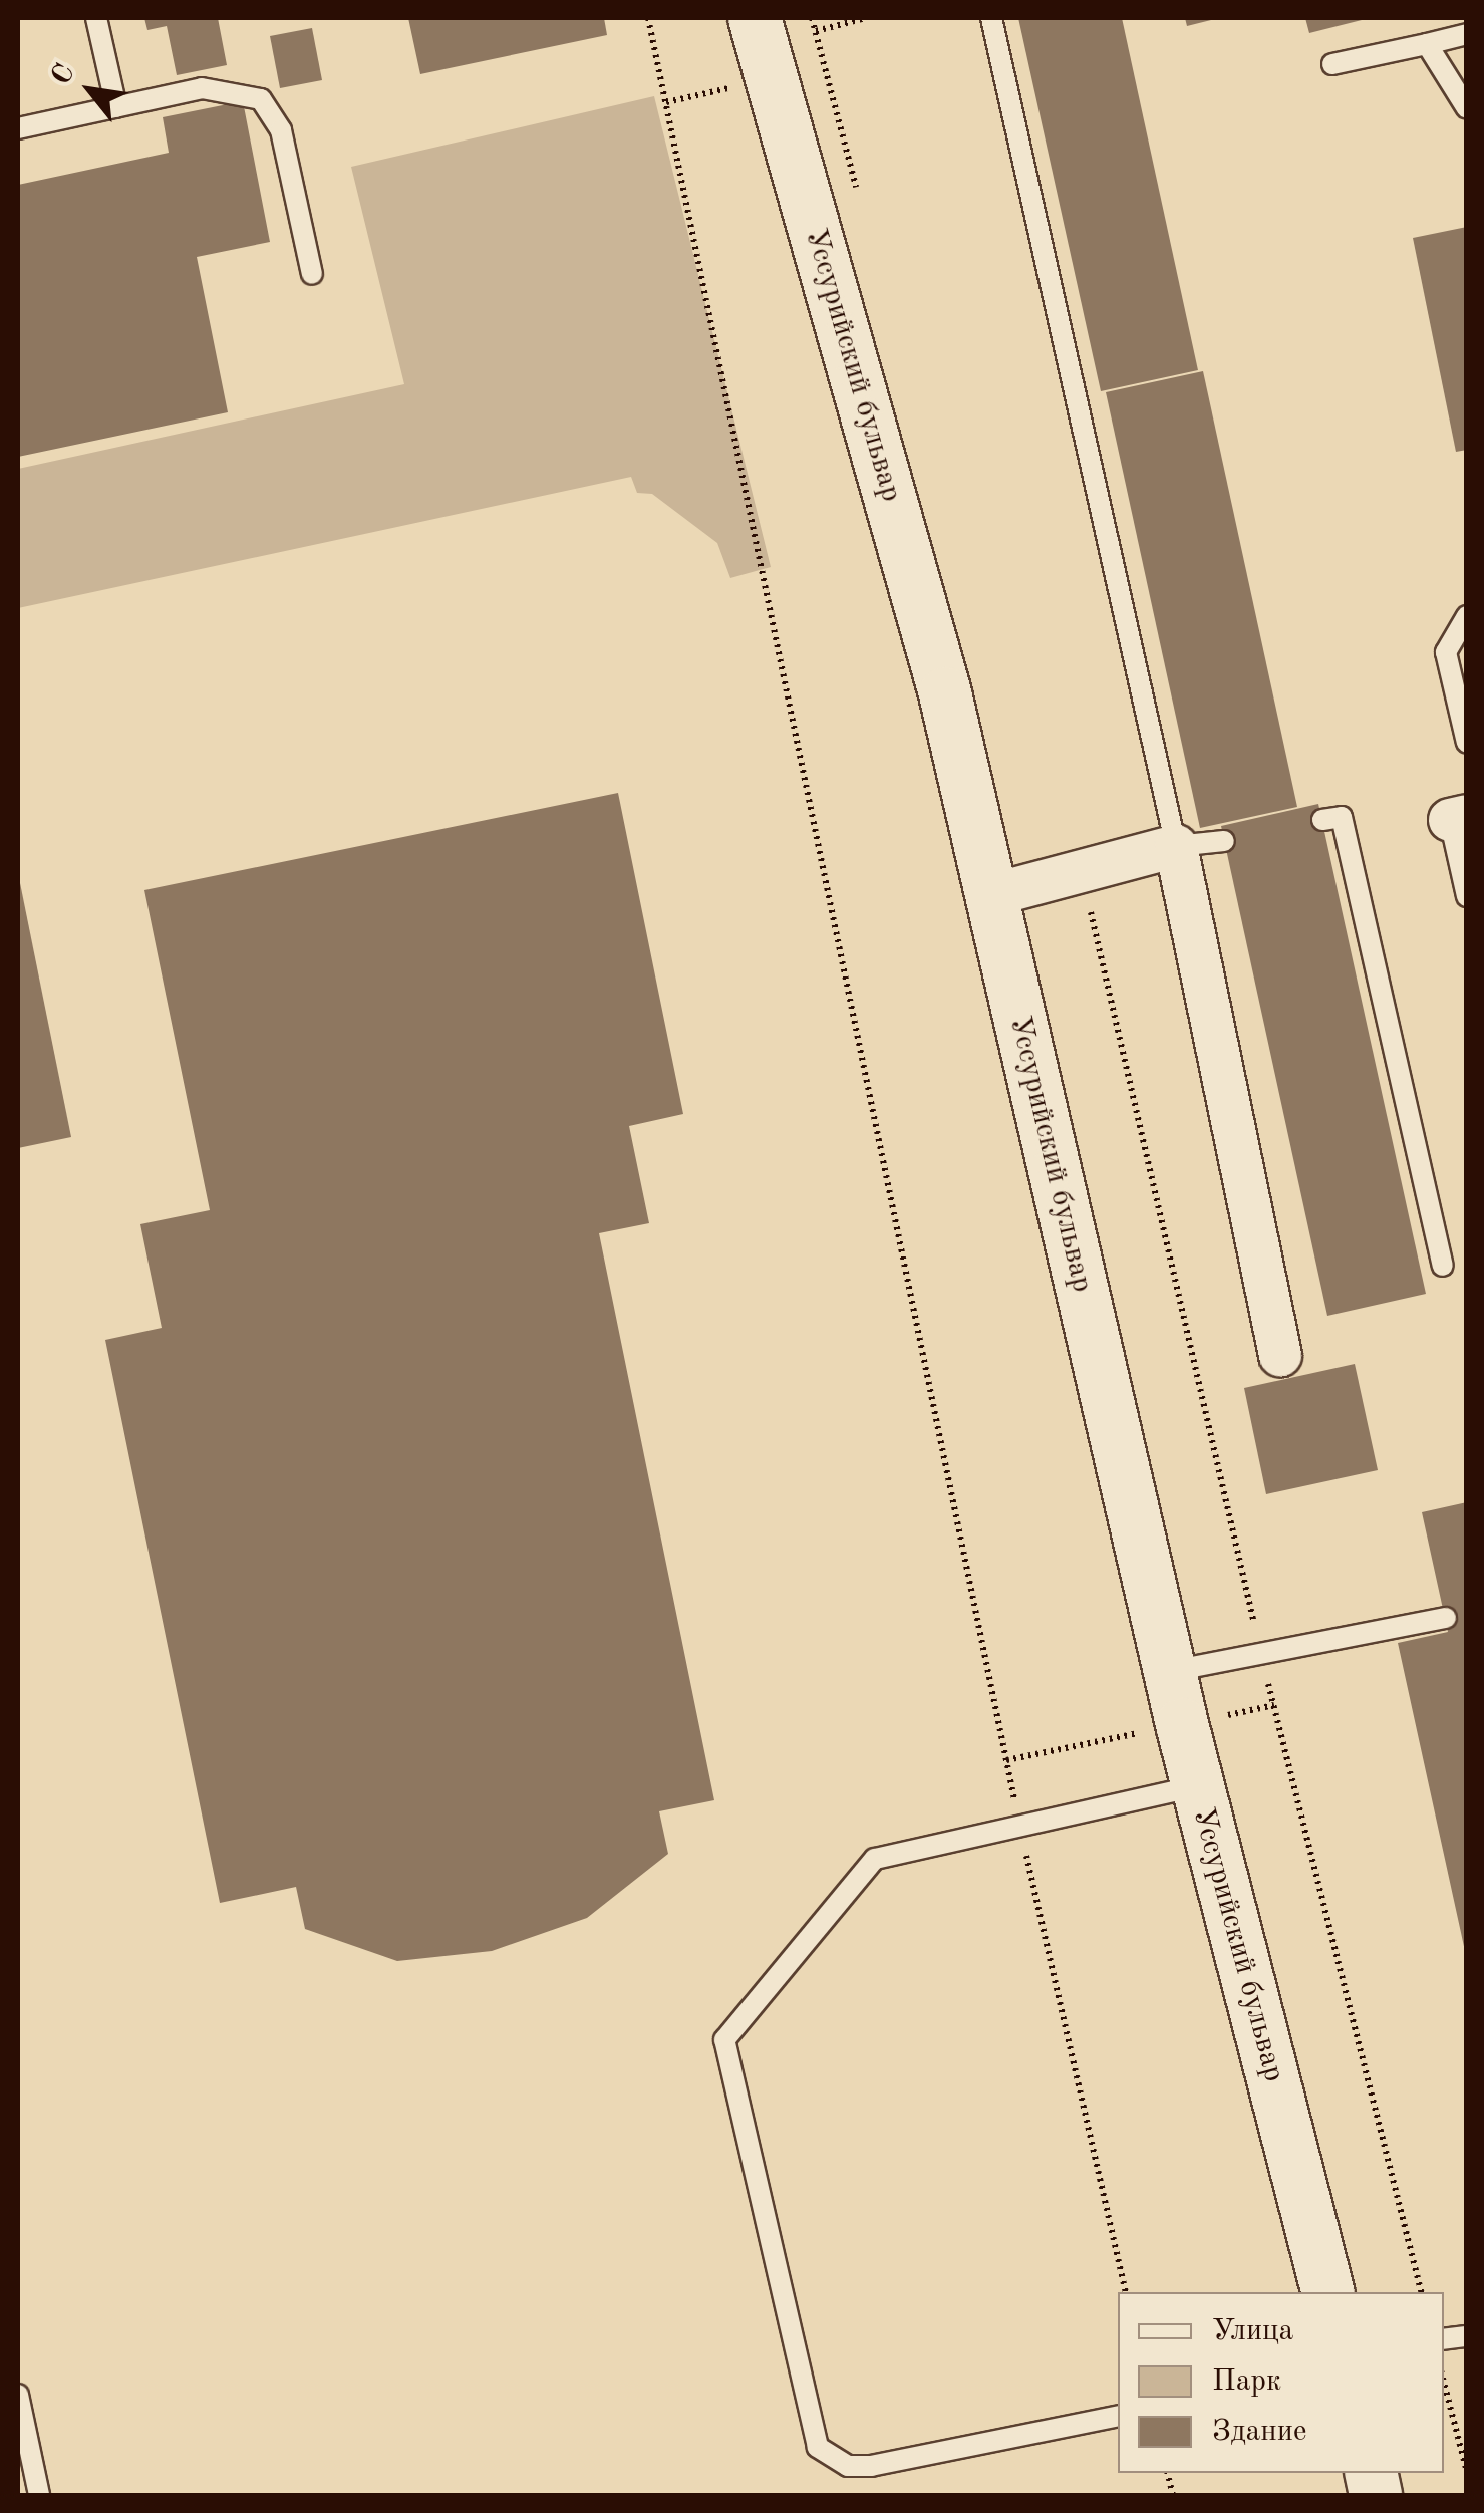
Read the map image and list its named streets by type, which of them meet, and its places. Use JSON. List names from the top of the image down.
{
  "streets": {
    "street": ["Уссурийский бульвар"]
  },
  "legend": ["Улица", "Парк", "Здание"],
  "north": "top left"
}
